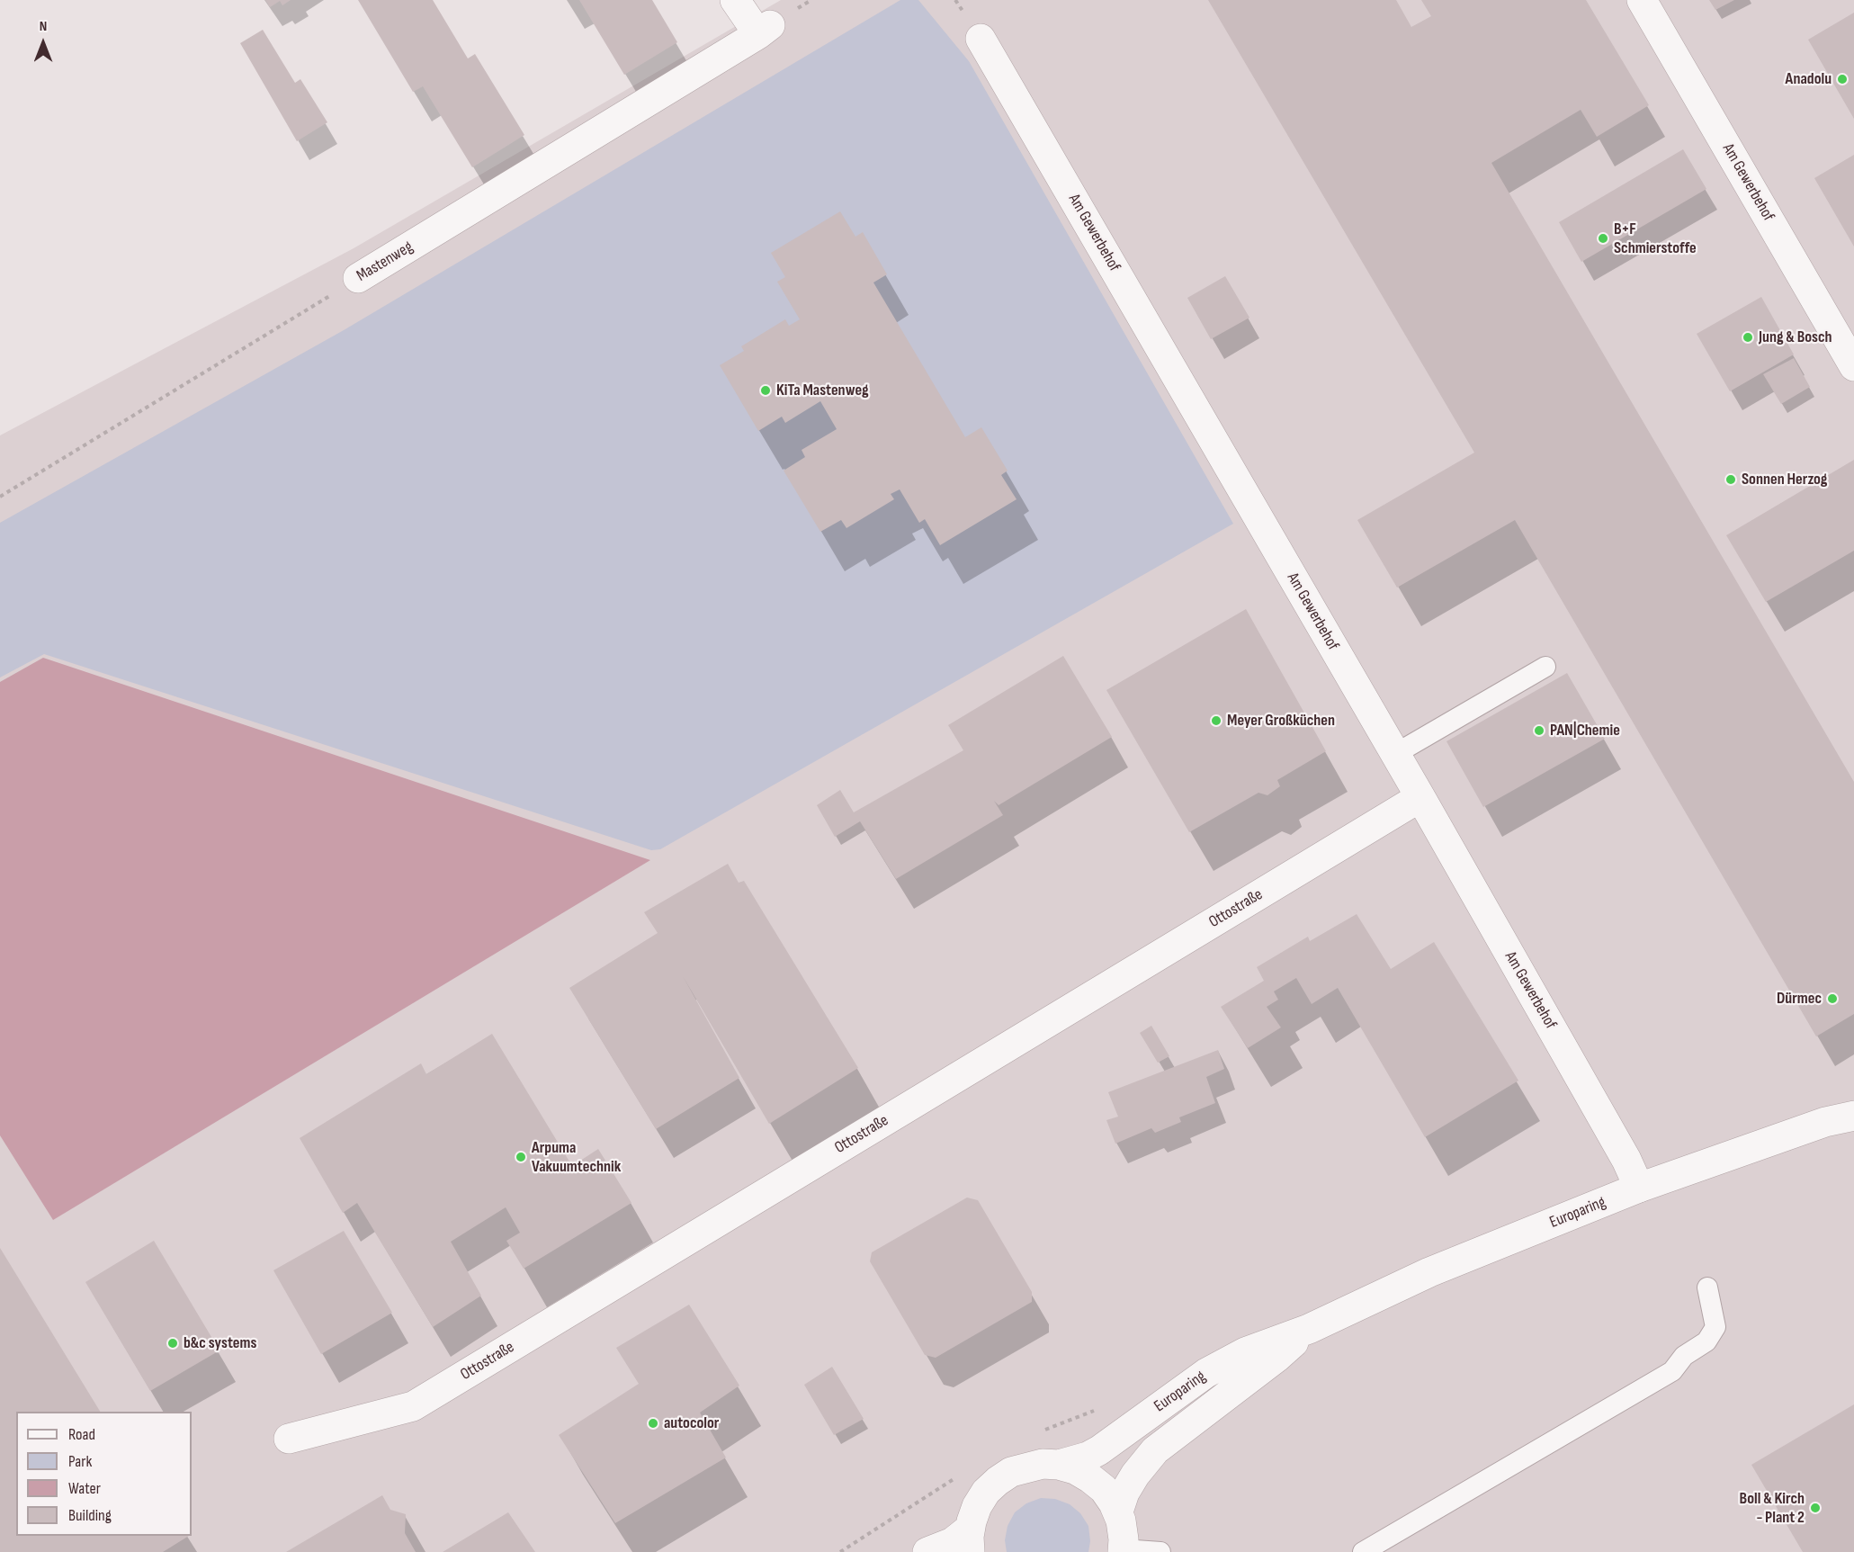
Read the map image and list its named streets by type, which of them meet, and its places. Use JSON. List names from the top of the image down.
{
  "streets": {
    "street": [
      "Am Gewerbehof",
      "Mastenweg",
      "Ottostraße",
      "Europaring"
    ]
  },
  "crossings": [
    ["Am Gewerbehof", "Ottostraße"],
    ["Am Gewerbehof", "Europaring"]
  ],
  "places": [
    "Anadolu",
    "B+F Schmierstoffe",
    "Jung & Bosch",
    "KiTa Mastenweg",
    "Sonnen Herzog",
    "Meyer Großküchen",
    "PAN|Chemie",
    "Dürmec",
    "Arpuma Vakuumtechnik",
    "b&c systems",
    "autocolor",
    "Boll & Kirch - Plant 2"
  ],
  "legend": [
    "Road",
    "Park",
    "Water",
    "Building"
  ],
  "north": "top"
}
